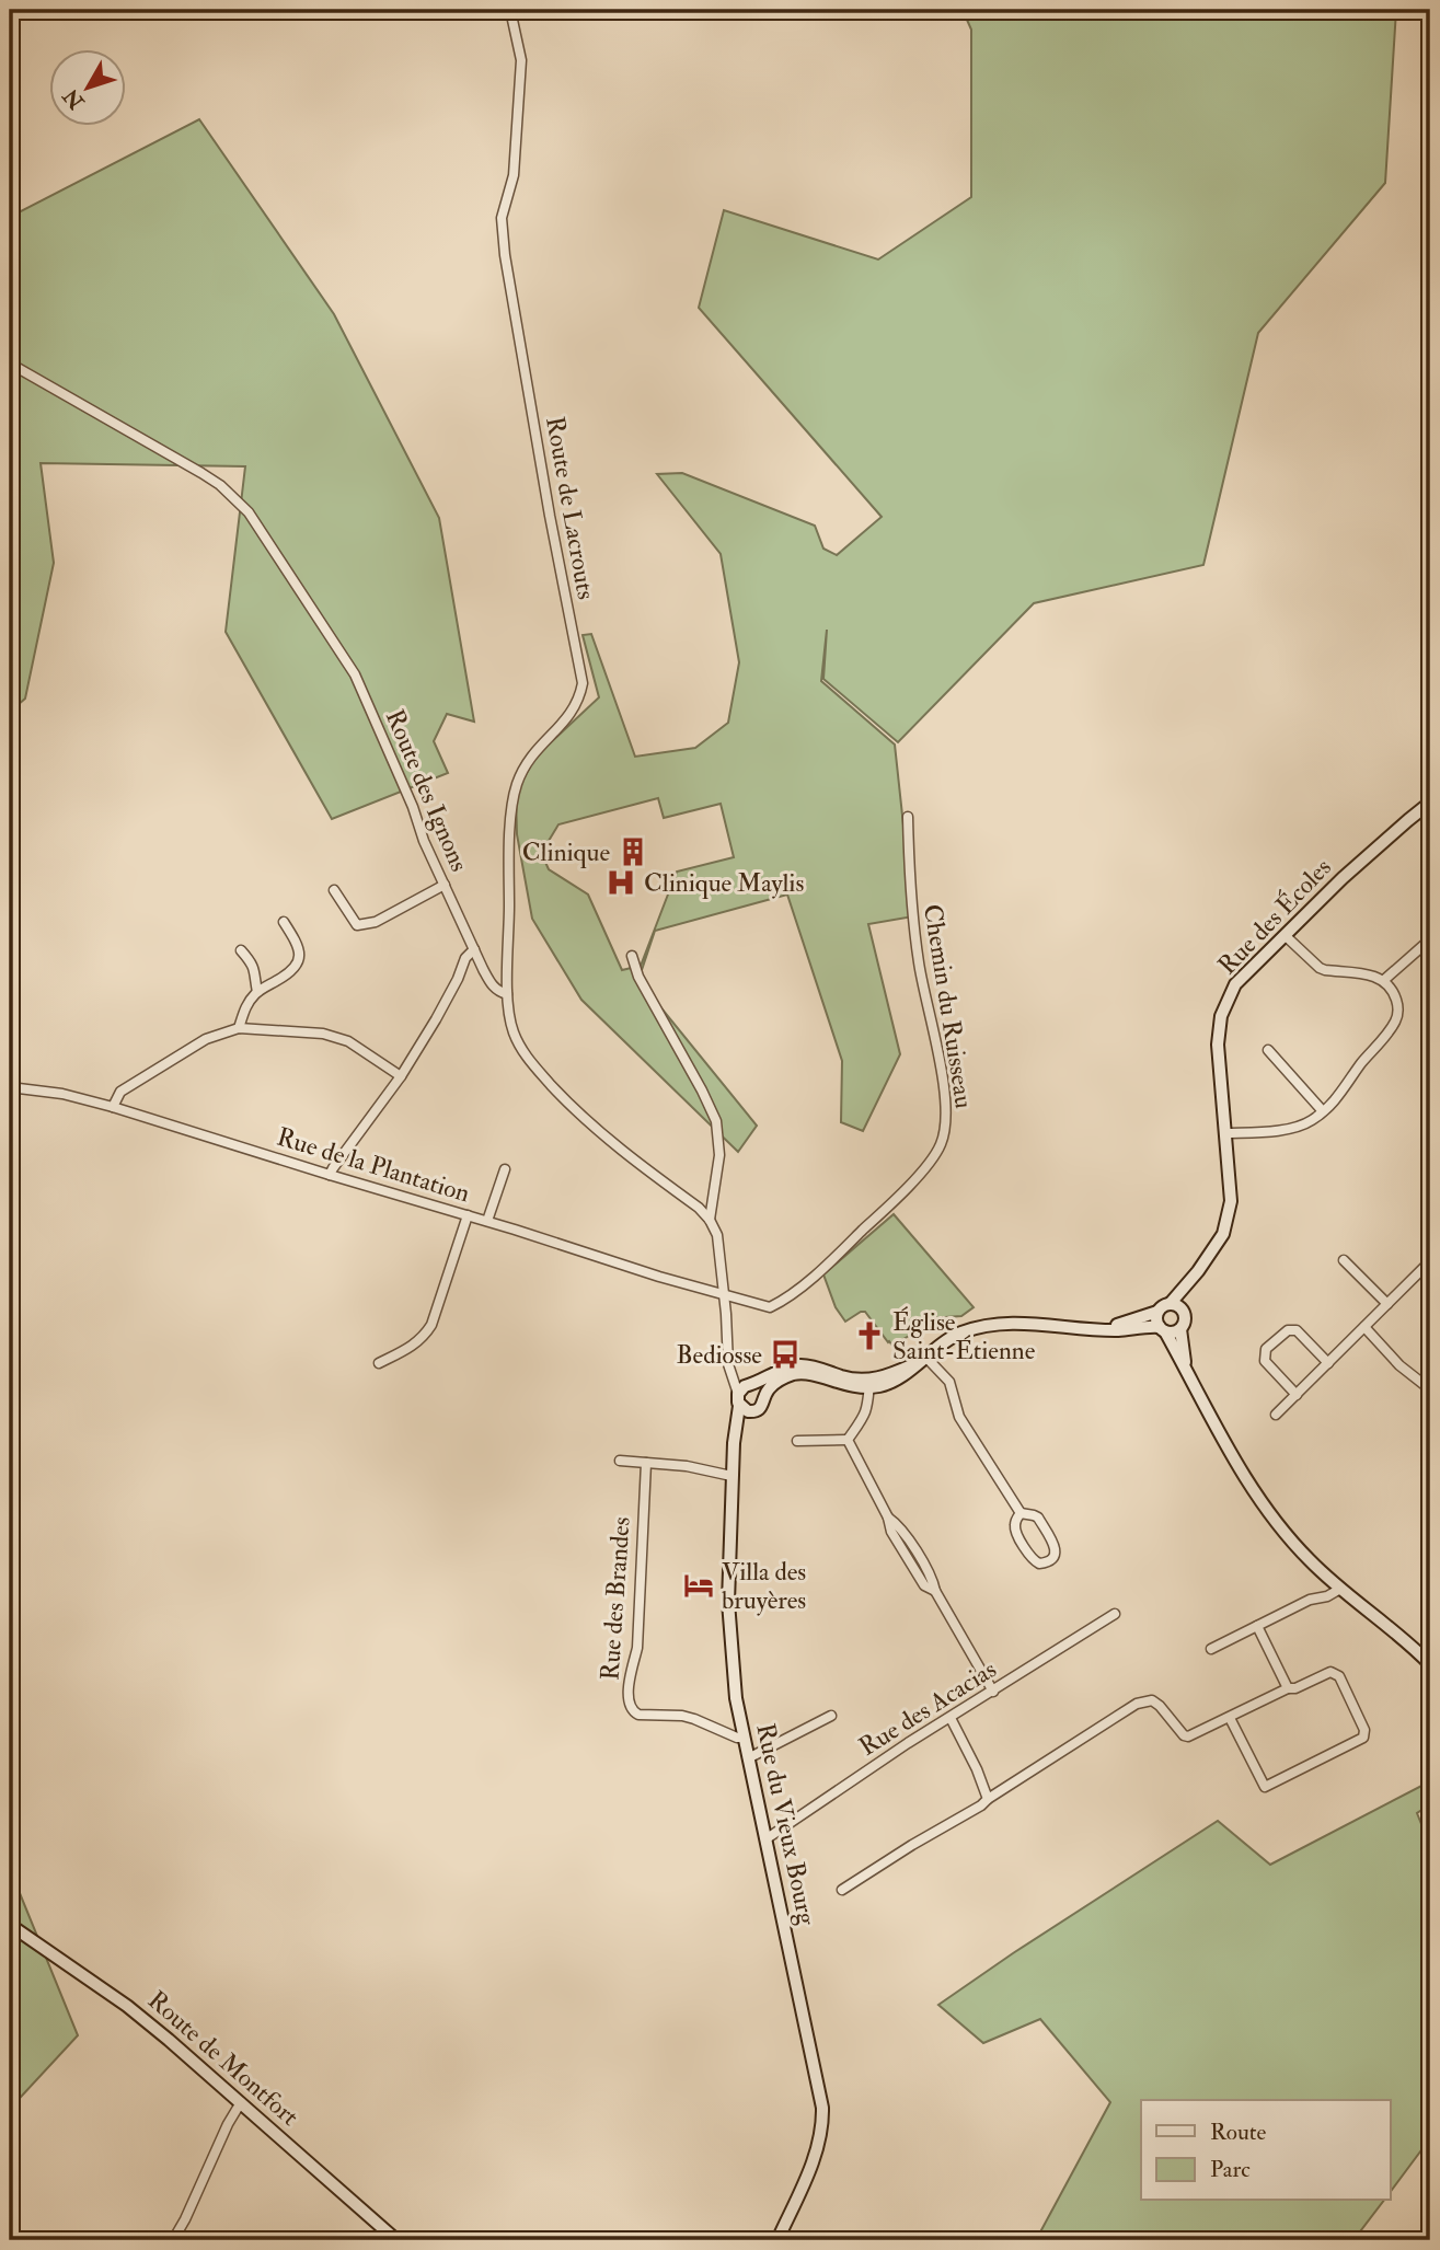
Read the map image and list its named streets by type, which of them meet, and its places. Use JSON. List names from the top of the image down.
{
  "streets": {
    "street": [
      "Route de Lacrouts",
      "Route des Ignons",
      "Rue des Écoles",
      "Chemin du Ruisseau",
      "Rue de la Plantation",
      "Rue des Brandes",
      "Rue des Acacias",
      "Rue du Vieux Bourg",
      "Route de Montfort"
    ]
  },
  "crossings": [
    ["Route de Lacrouts", "Route des Ignons"],
    ["Chemin du Ruisseau", "Rue de la Plantation"],
    ["Rue des Brandes", "Rue du Vieux Bourg"],
    ["Rue des Acacias", "Rue du Vieux Bourg"]
  ],
  "places": {
    "building": ["Clinique"],
    "hospital": ["Clinique Maylis"],
    "church": ["Église Saint-Étienne"],
    "bus stop": ["Bediosse"],
    "hotel": ["Villa des bruyères"]
  },
  "legend": ["Route", "Parc"],
  "north": "bottom left"
}
